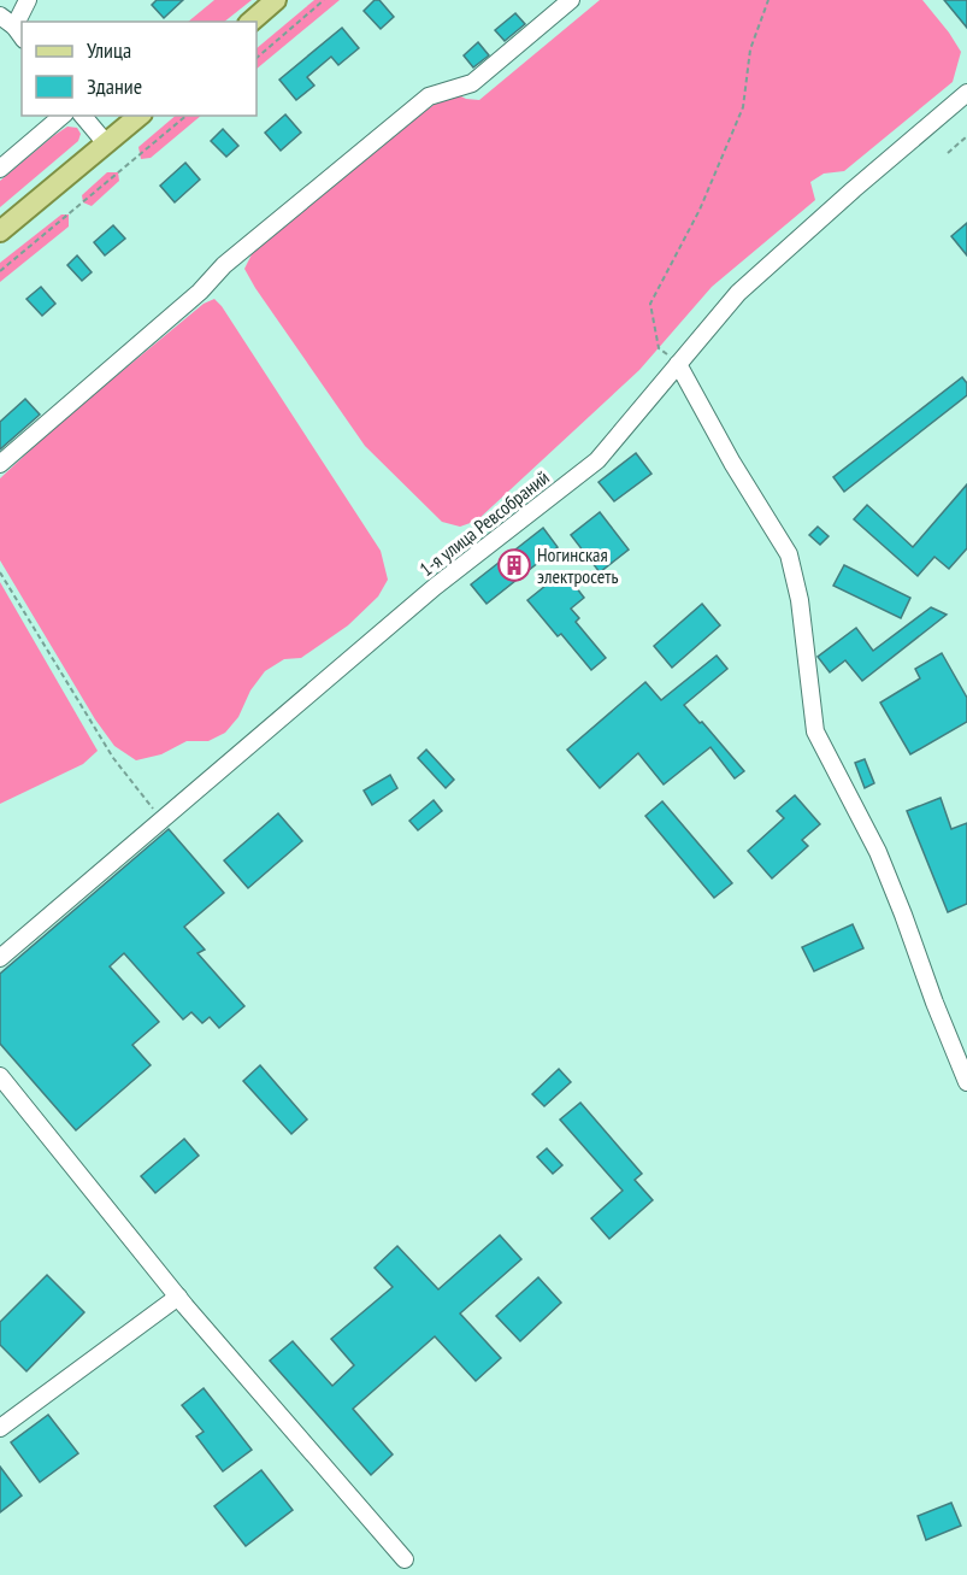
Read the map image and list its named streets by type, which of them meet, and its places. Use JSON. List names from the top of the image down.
{
  "streets": {
    "street": ["1-я улица Ревсобраний"]
  },
  "places": {
    "building": ["Ногинская электросеть"]
  },
  "legend": ["Улица", "Здание"]
}
